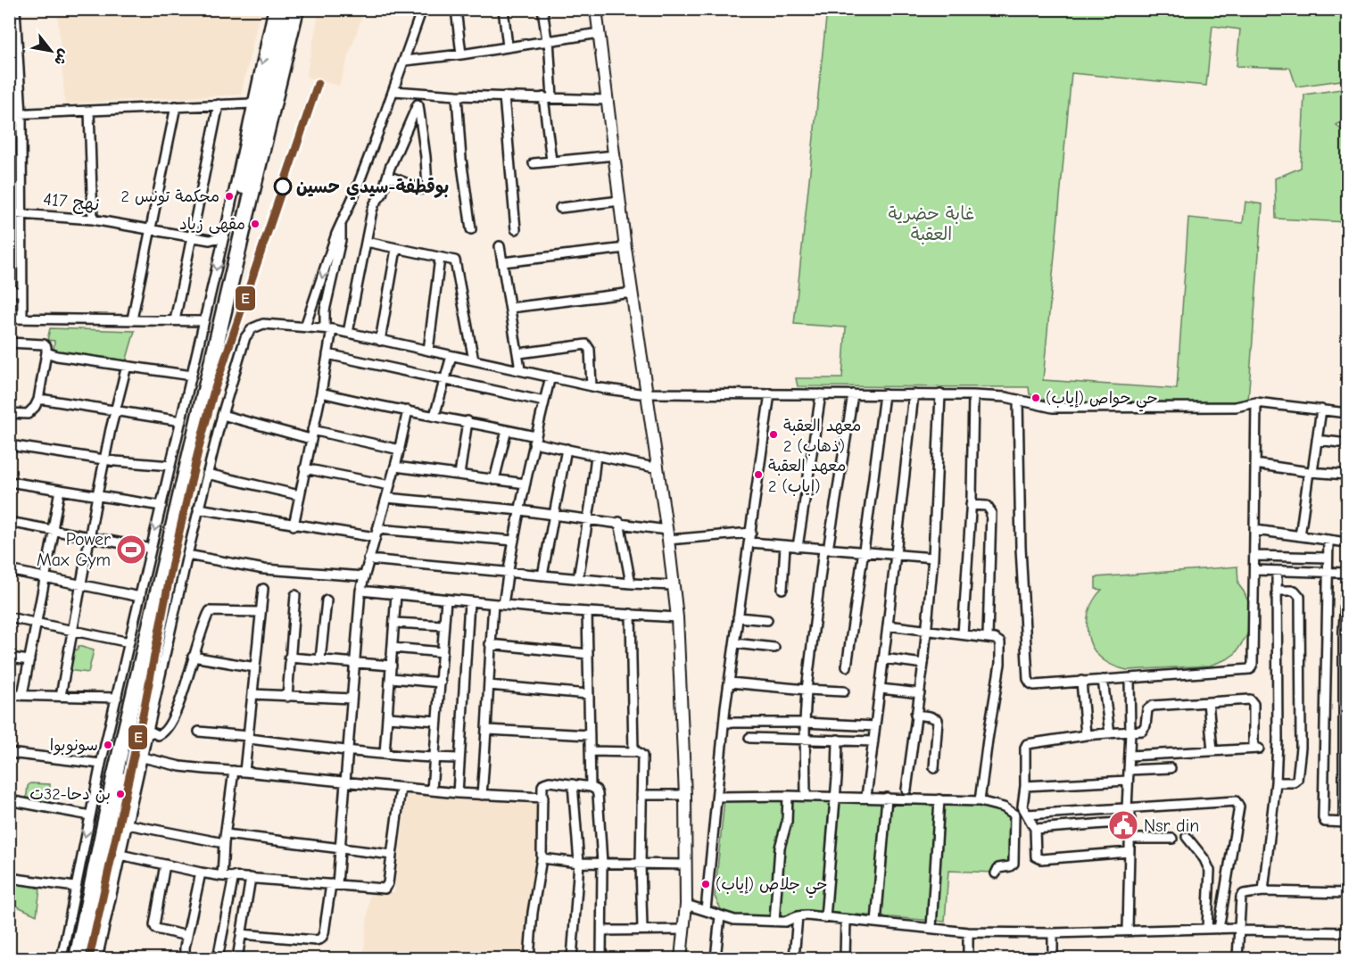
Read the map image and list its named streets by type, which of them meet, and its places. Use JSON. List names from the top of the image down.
{
  "streets": {
    "street": ["نهج 417"]
  },
  "parks": ["غابة حضرية العقبة"],
  "places": {
    "other": [
      "بوقطفة-سيدي حسين",
      "محكمة تونس 2",
      "مقهى زياد",
      "حي حواص (إياب)",
      "معهد العقبة 2 (ذهاب)",
      "معهد العقبة 2 (إياب)",
      "سونوبوا",
      "بن دحا-32ت",
      "حي جلاص (إياب)"
    ],
    "sports": ["Power Max Gym"],
    "public building": ["Nsr din"]
  },
  "lines": ["transit line E"],
  "north": "bottom right"
}
